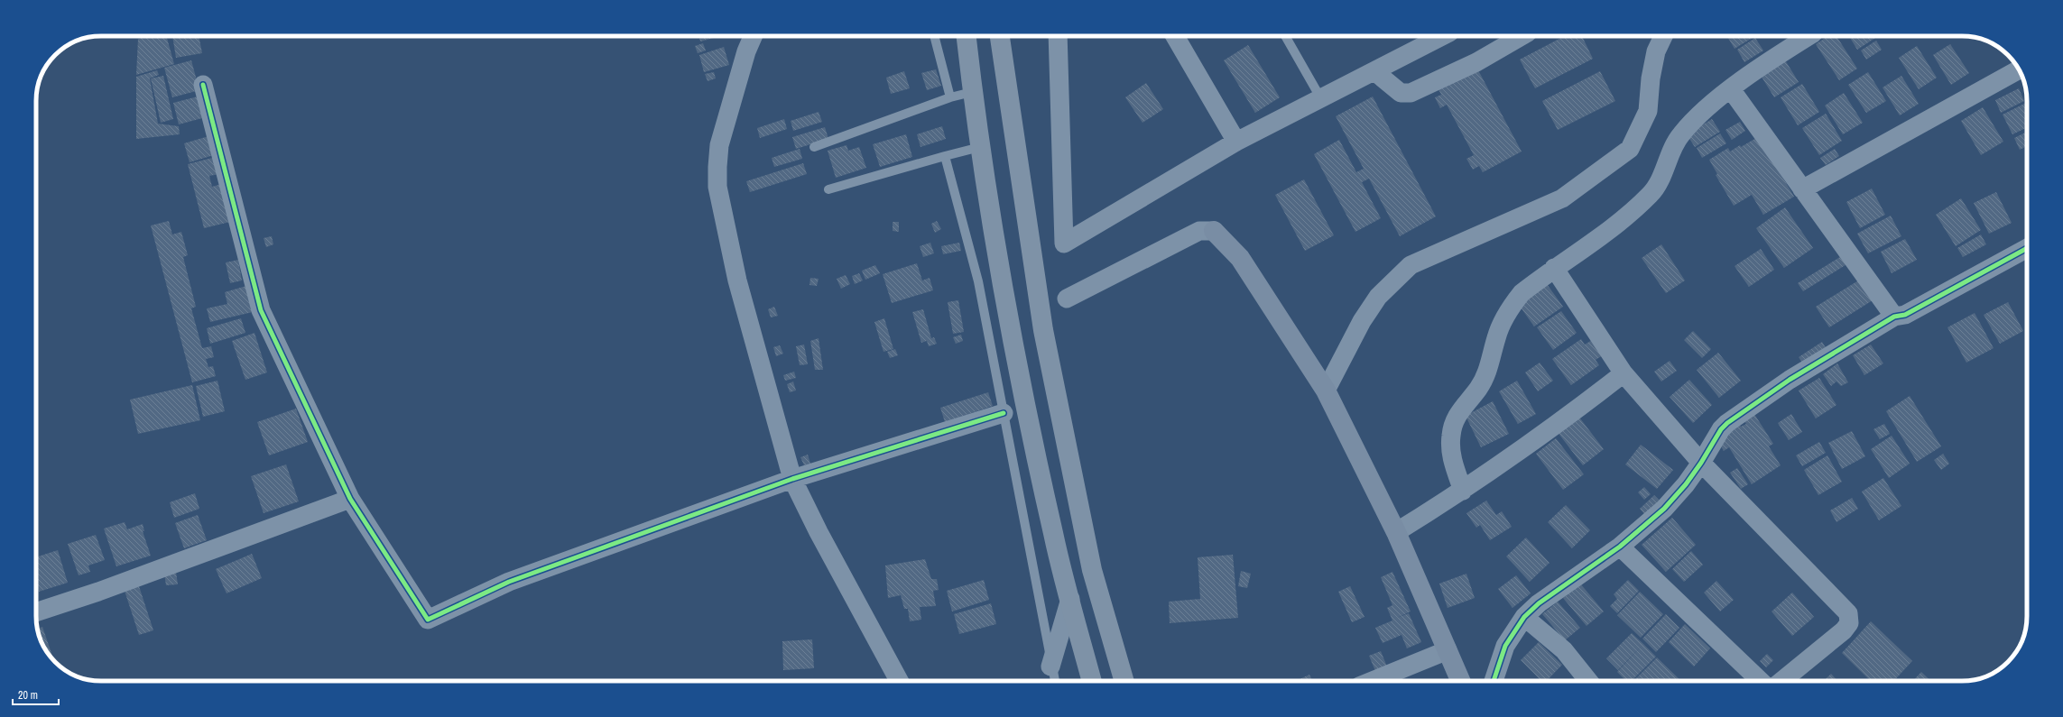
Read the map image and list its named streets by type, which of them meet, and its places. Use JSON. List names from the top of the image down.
{
  "scale_bar": "20 m"
}
